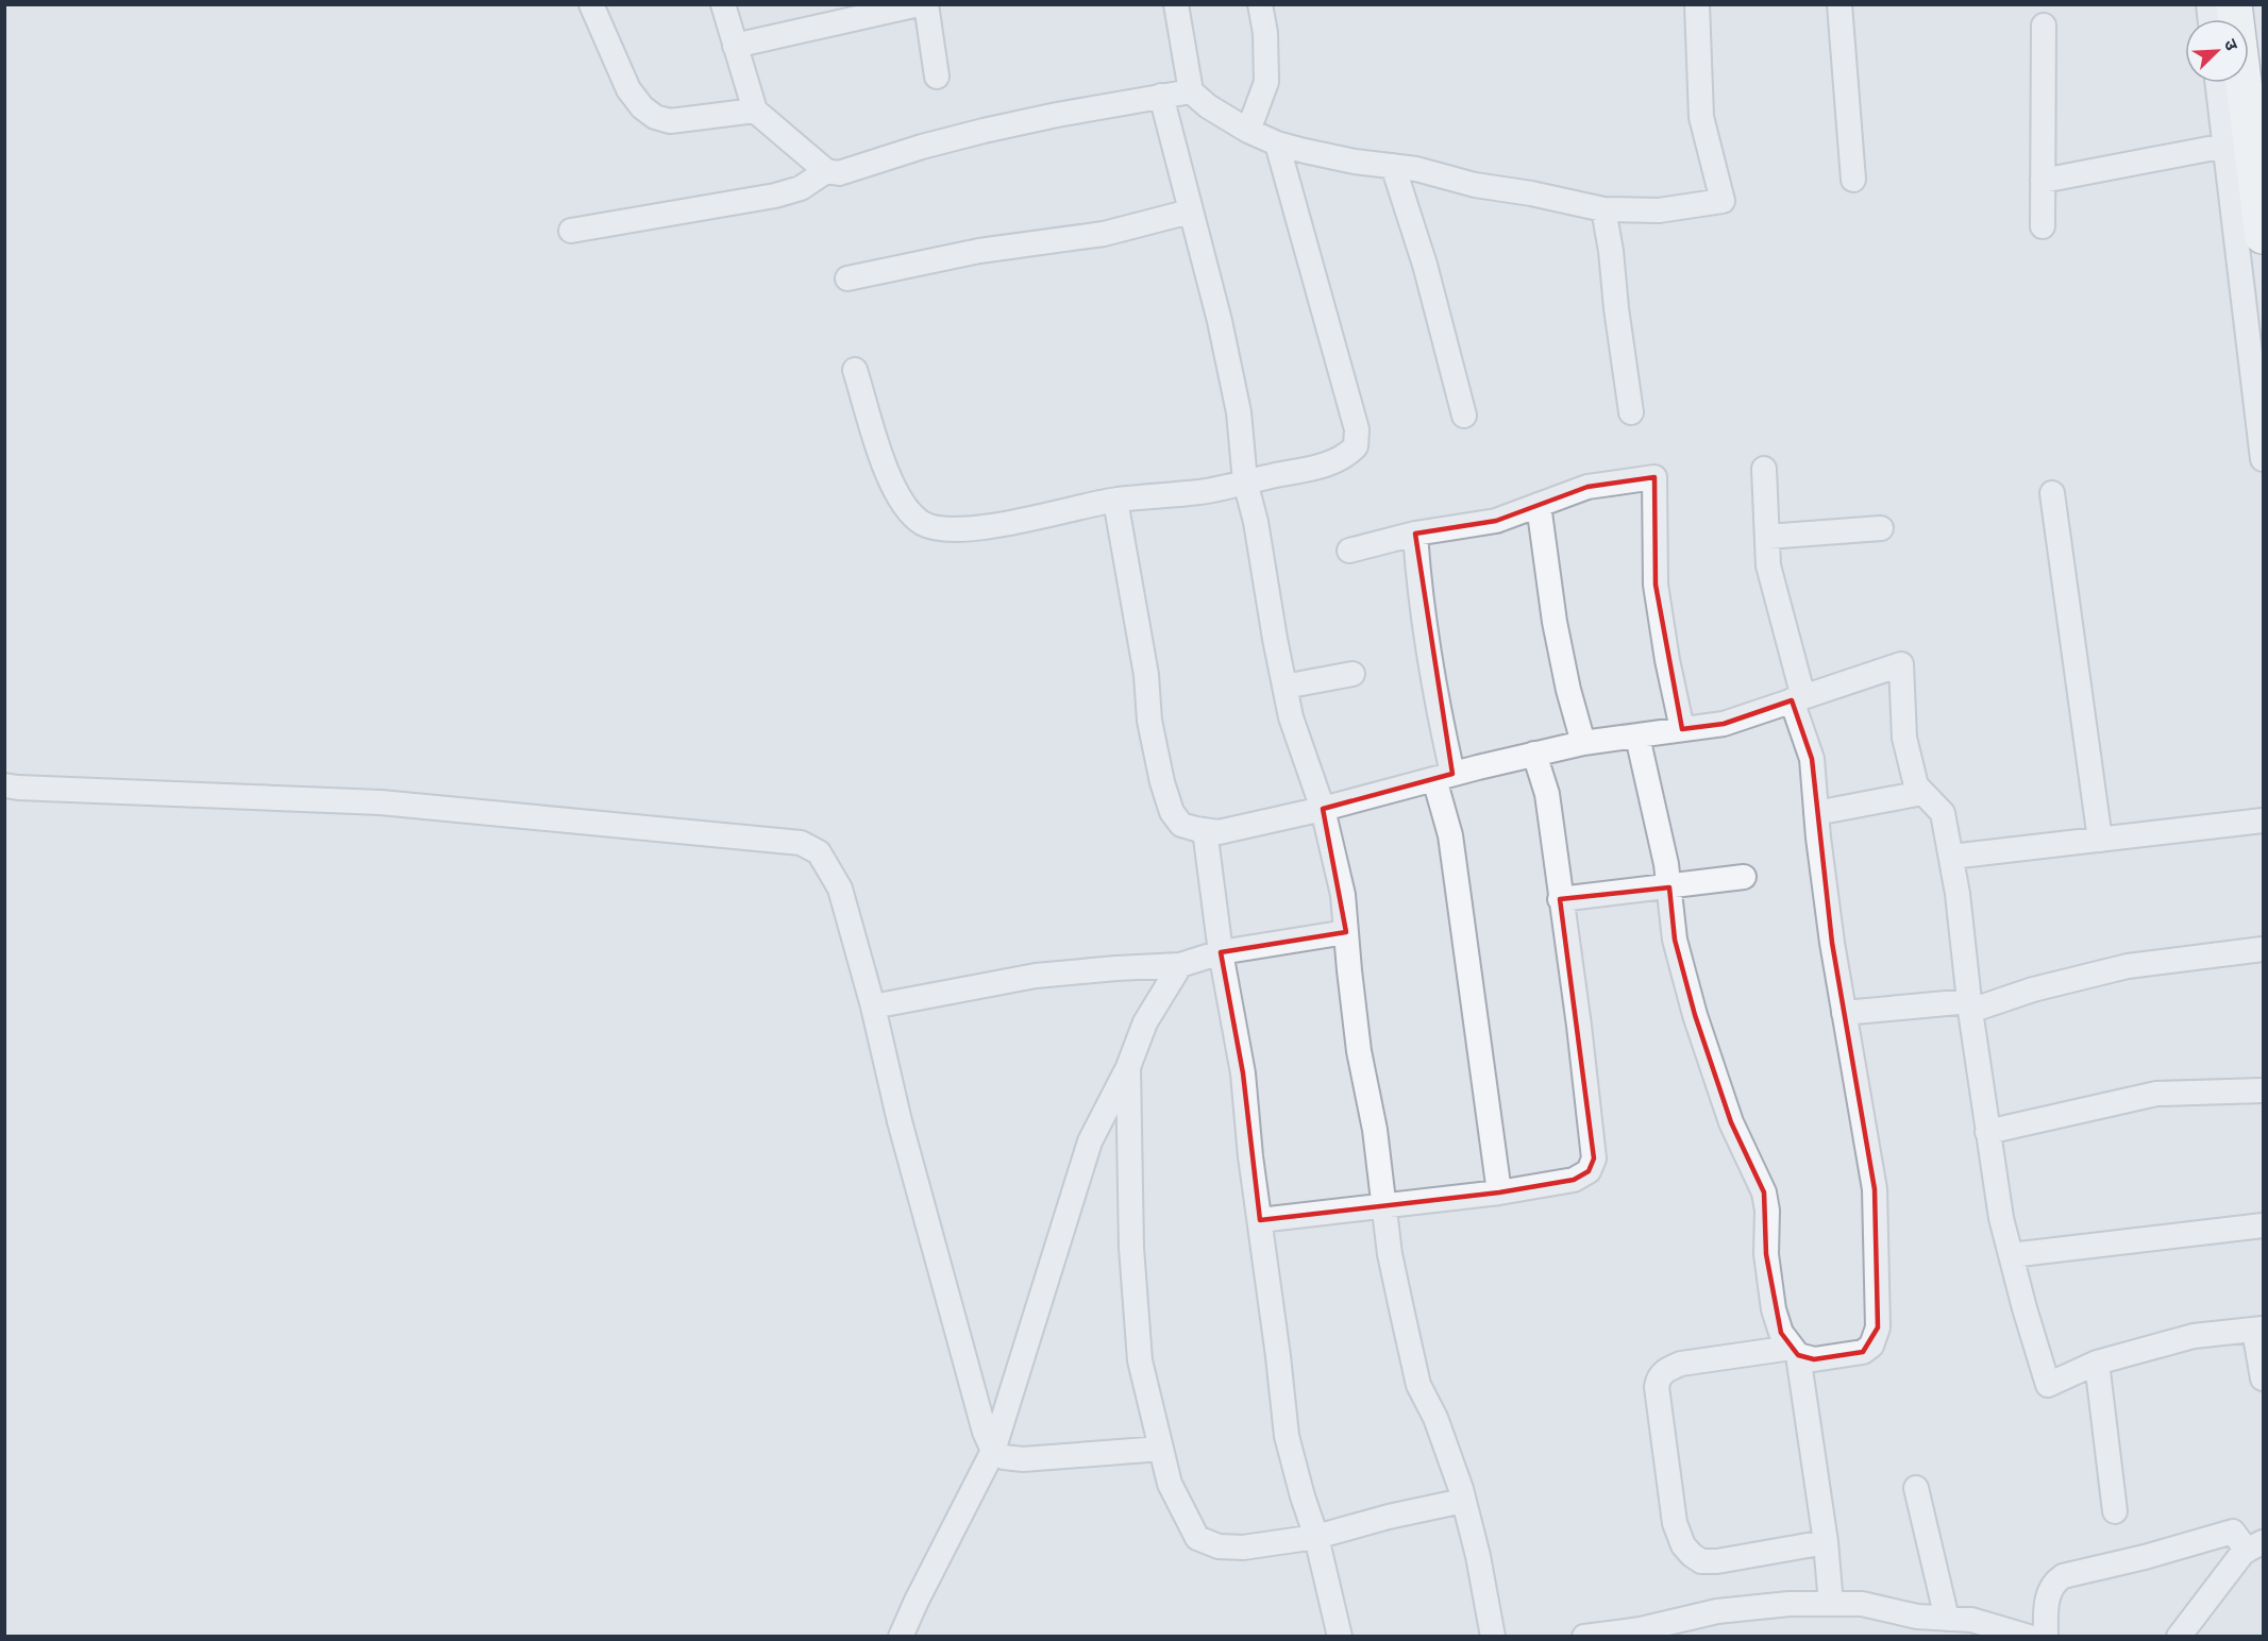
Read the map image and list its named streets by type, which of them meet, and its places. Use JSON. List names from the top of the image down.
{
  "north": "top right"
}
